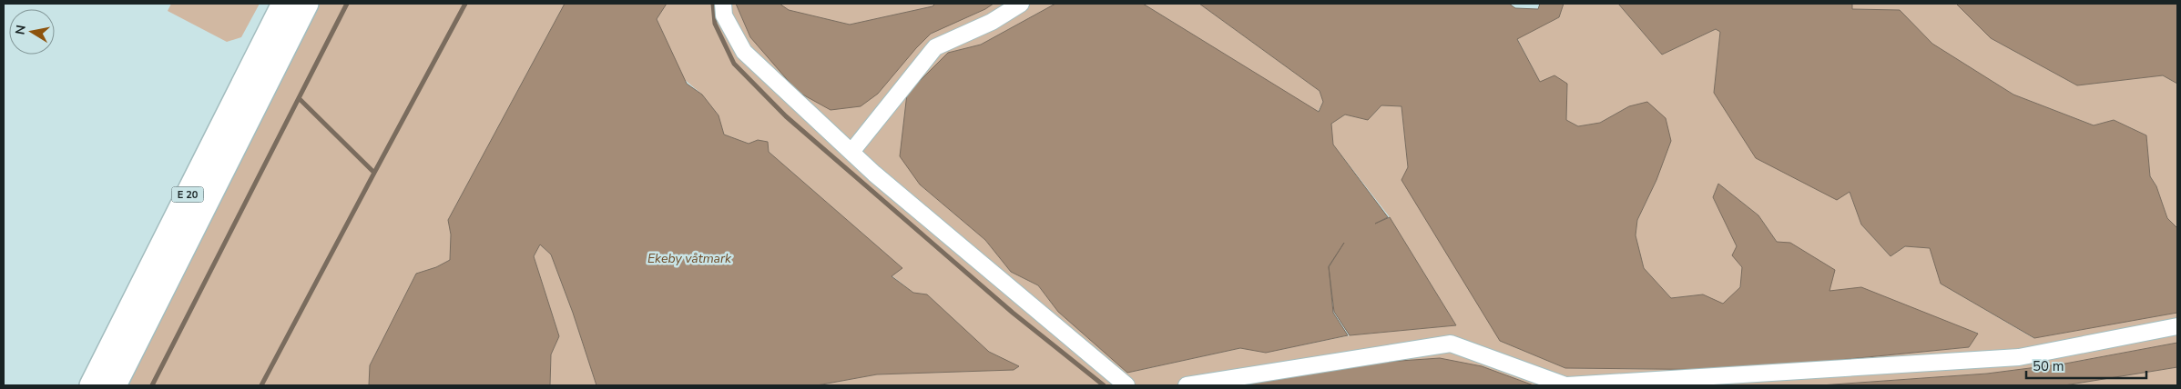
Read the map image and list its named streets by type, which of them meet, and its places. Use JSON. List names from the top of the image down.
{
  "streets": {
    "highway": ["E 20"]
  },
  "water": ["Ekeby våtmark"],
  "scale_bar": "50 m",
  "north": "left"
}
